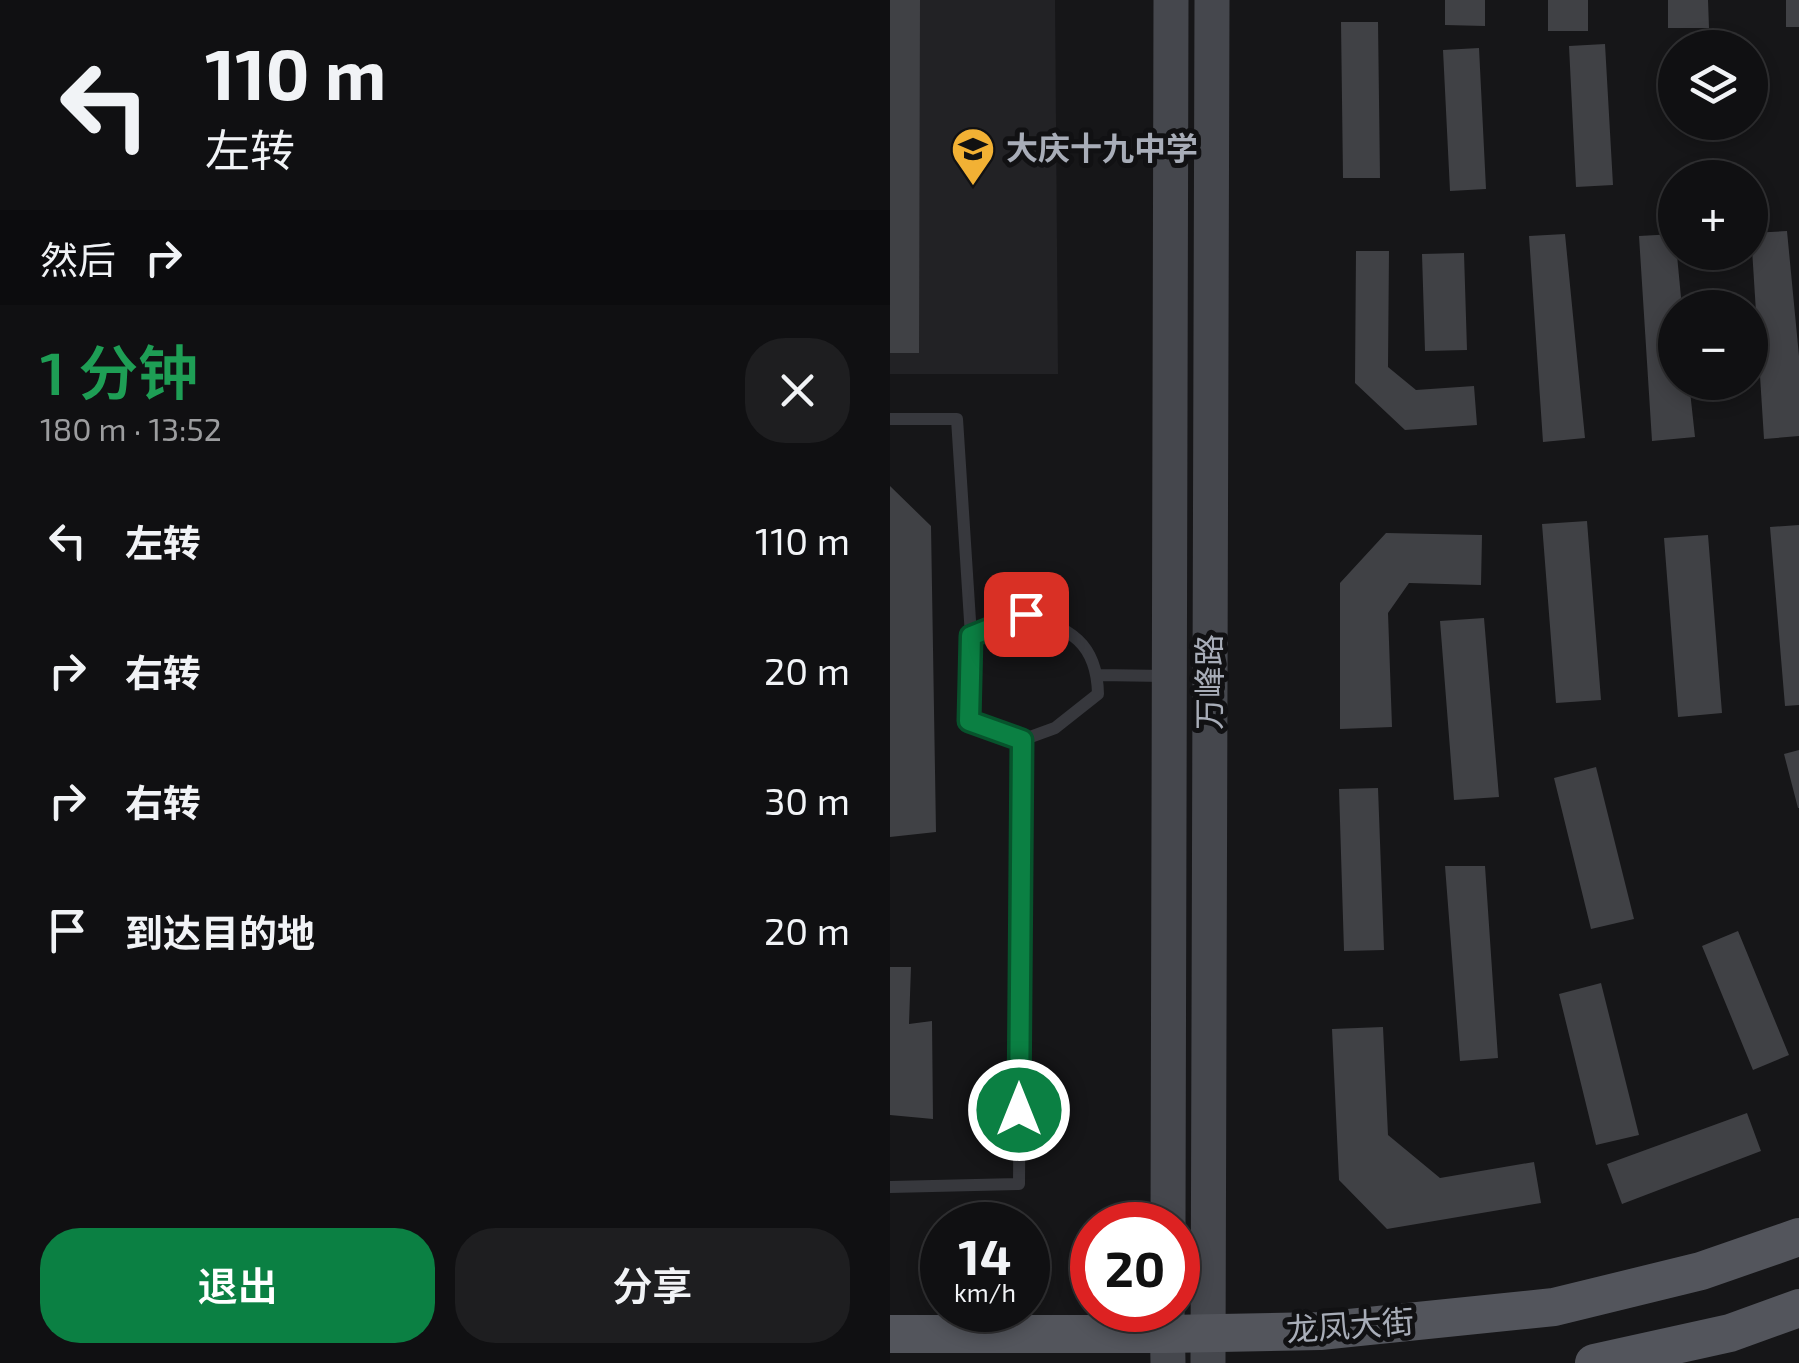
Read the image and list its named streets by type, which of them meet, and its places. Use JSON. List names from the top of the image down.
{
  "streets": {
    "main road": ["万峰路", "龙凤大街"]
  },
  "crossings": [
    ["万峰路", "龙凤大街"]
  ],
  "places": {
    "school or university": ["大庆十九中学"]
  },
  "page": {
    "turn": ["110 m", "左转"],
    "map_buttons": ["+", "−"],
    "then": "然后",
    "heading": ["1 分钟", "180 m · 13:52"],
    "list": [
      {
        "name": "左转",
        "value": "110 m"
      },
      {
        "name": "右转",
        "value": "20 m"
      },
      {
        "name": "右转",
        "value": "30 m"
      },
      {
        "name": "到达目的地",
        "value": "20 m"
      }
    ],
    "speed": "14 km/h",
    "limit": "20",
    "buttons": ["退出", "分享"]
  }
}
